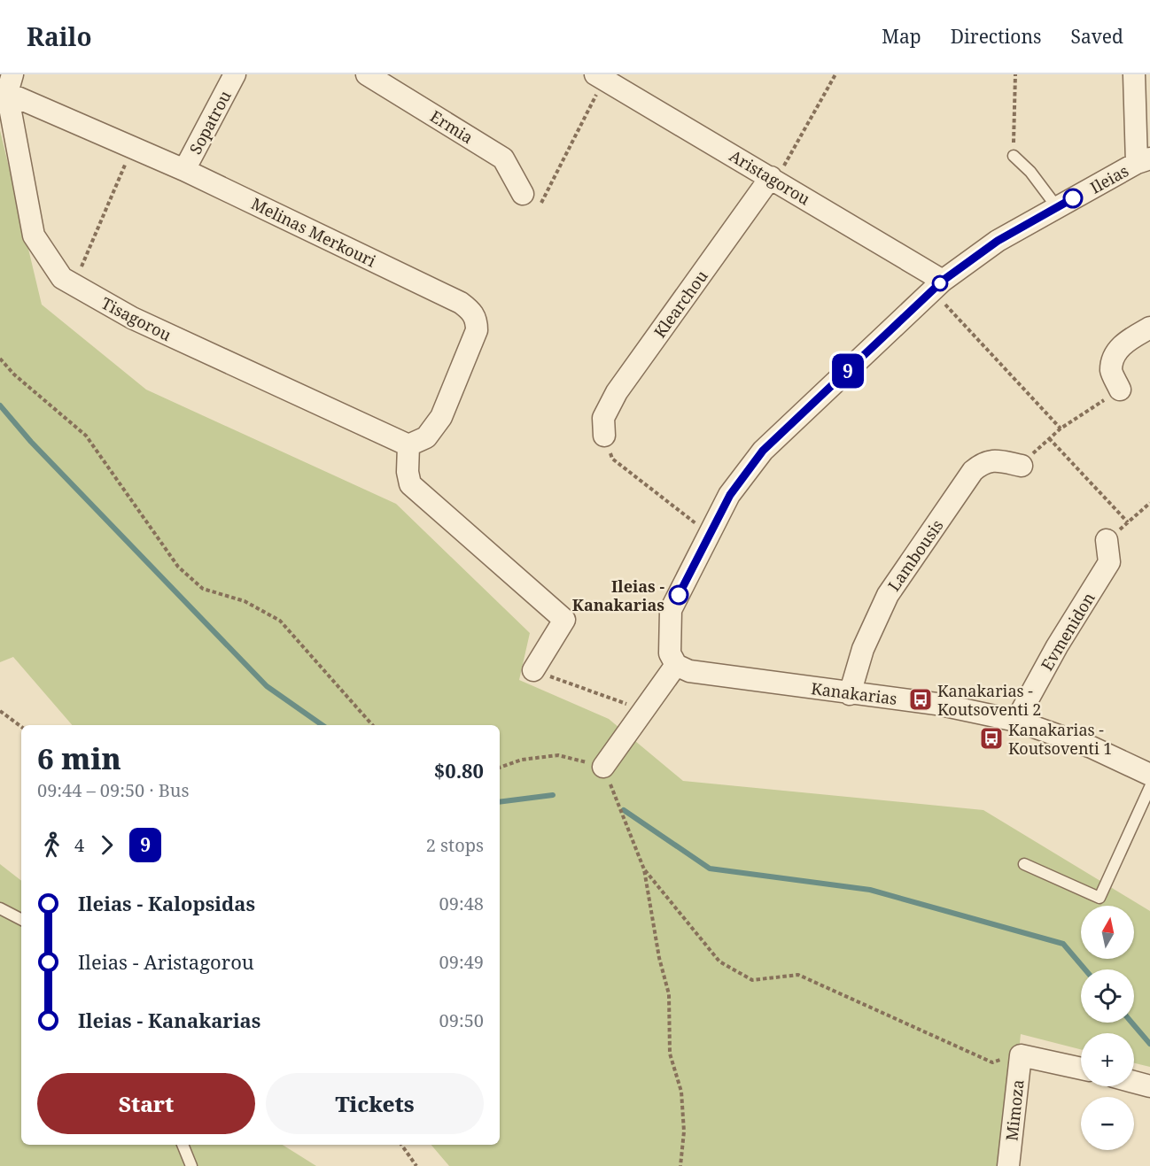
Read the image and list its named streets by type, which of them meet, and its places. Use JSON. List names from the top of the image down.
{
  "streets": {
    "street": [
      "Sopatrou",
      "Ermia",
      "Aristagorou",
      "Ileias",
      "Melinas Merkouri",
      "Klearchou",
      "Tisagorou",
      "Lambousis",
      "Evmenidon",
      "Kanakarias",
      "Mimoza"
    ]
  },
  "crossings": [
    ["Sopatrou", "Melinas Merkouri"],
    ["Aristagorou", "Ileias"],
    ["Aristagorou", "Klearchou"],
    ["Ileias", "Kanakarias"],
    ["Melinas Merkouri", "Tisagorou"],
    ["Lambousis", "Kanakarias"],
    ["Evmenidon", "Kanakarias"]
  ],
  "places": {
    "other": ["Ileias - Kanakarias"],
    "bus stop": ["Kanakarias - Koutsoventi 2", "Kanakarias - Koutsoventi 1"]
  },
  "lines": ["bus line 9"],
  "north": "top",
  "page": {
    "header": "Railo",
    "nav": ["Map", "Directions", "Saved"],
    "on_map": "9",
    "heading": ["6 min", "09:44 – 09:50 · Bus", "$0.80"],
    "legs": ["4", "9", "2 stops"],
    "list": [
      {
        "name": "Ileias - Kalopsidas",
        "value": "09:48"
      },
      {
        "name": "Ileias - Aristagorou",
        "value": "09:49"
      },
      {
        "name": "Ileias - Kanakarias",
        "value": "09:50"
      }
    ],
    "map_buttons": ["+", "−"],
    "buttons": ["Start", "Tickets"]
  }
}
